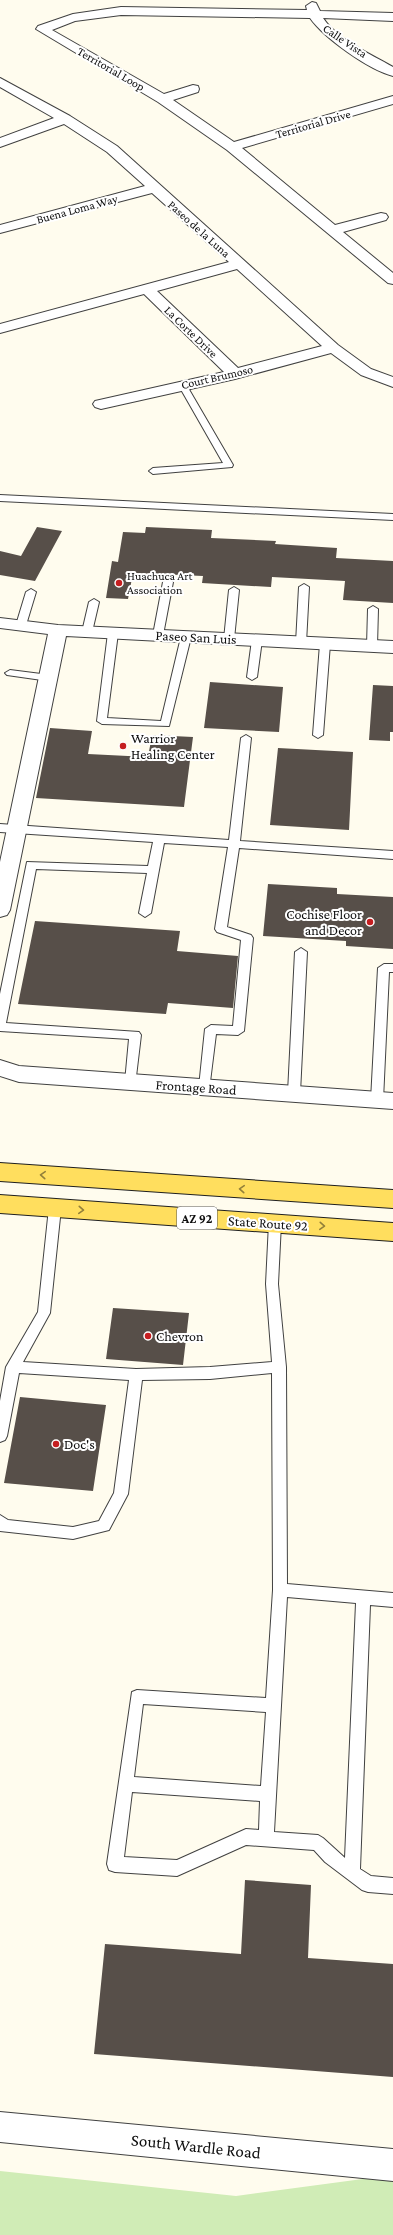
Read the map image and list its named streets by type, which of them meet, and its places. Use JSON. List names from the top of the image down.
{
  "streets": {
    "main road": ["AZ 92", "State Route 92"],
    "street": [
      "Calle Vista",
      "Territorial Loop",
      "Territorial Drive",
      "Buena Loma Way",
      "Paseo de la Luna",
      "La Corte Drive",
      "Court Brumoso",
      "Paseo San Luis",
      "Frontage Road",
      "South Wardle Road"
    ]
  },
  "crossings": [
    ["Territorial Loop", "Territorial Drive"],
    ["Buena Loma Way", "Paseo de la Luna"],
    ["Paseo de la Luna", "Court Brumoso"],
    ["La Corte Drive", "Court Brumoso"]
  ],
  "places": [
    "Huachuca Art Association",
    "Warrior Healing Center",
    "Cochise Floor and Decor",
    "Chevron",
    "Doc's"
  ]
}
